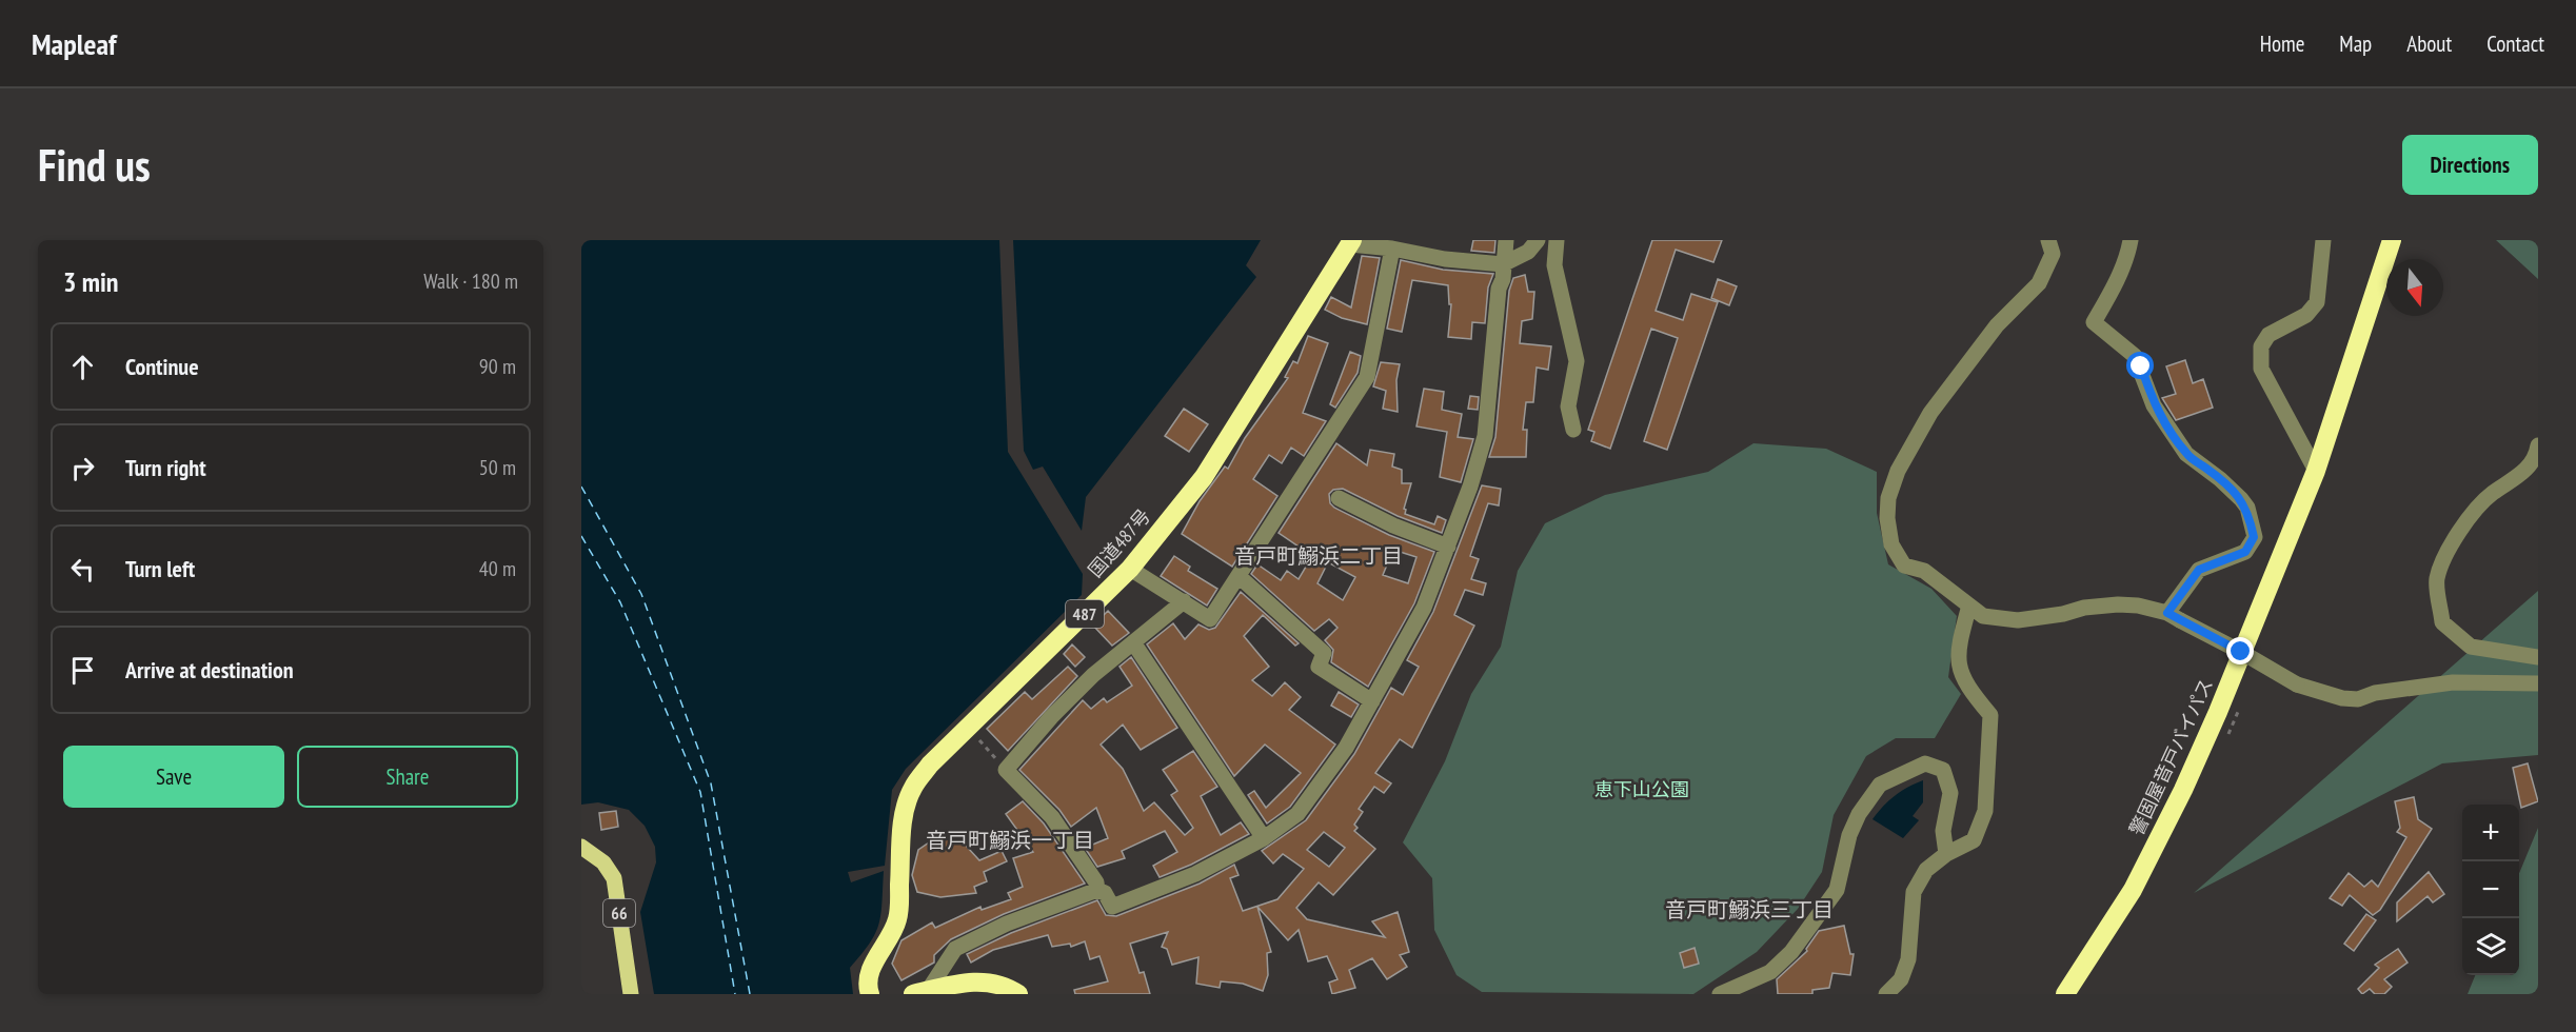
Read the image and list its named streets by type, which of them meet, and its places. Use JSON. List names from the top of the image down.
{
  "streets": {
    "highway": ["国道487号", "487", "警固屋音戸バイパス"],
    "main road": ["66"]
  },
  "districts": ["音戸町鰯浜二丁目", "音戸町鰯浜一丁目", "音戸町鰯浜三丁目"],
  "parks": ["恵下山公園"],
  "north": "bottom",
  "page": {
    "header": "Mapleaf",
    "nav": [
      "Home",
      "Map",
      "About",
      "Contact"
    ],
    "buttons": [
      "Directions",
      ["Save", "Share"]
    ],
    "title": "Find us",
    "heading": ["3 min", "Walk · 180 m"],
    "list": [
      ["Continue", "90 m"],
      ["Turn right", "50 m"],
      ["Turn left", "40 m"],
      "Arrive at destination"
    ],
    "map_buttons": ["+", "−"]
  }
}
